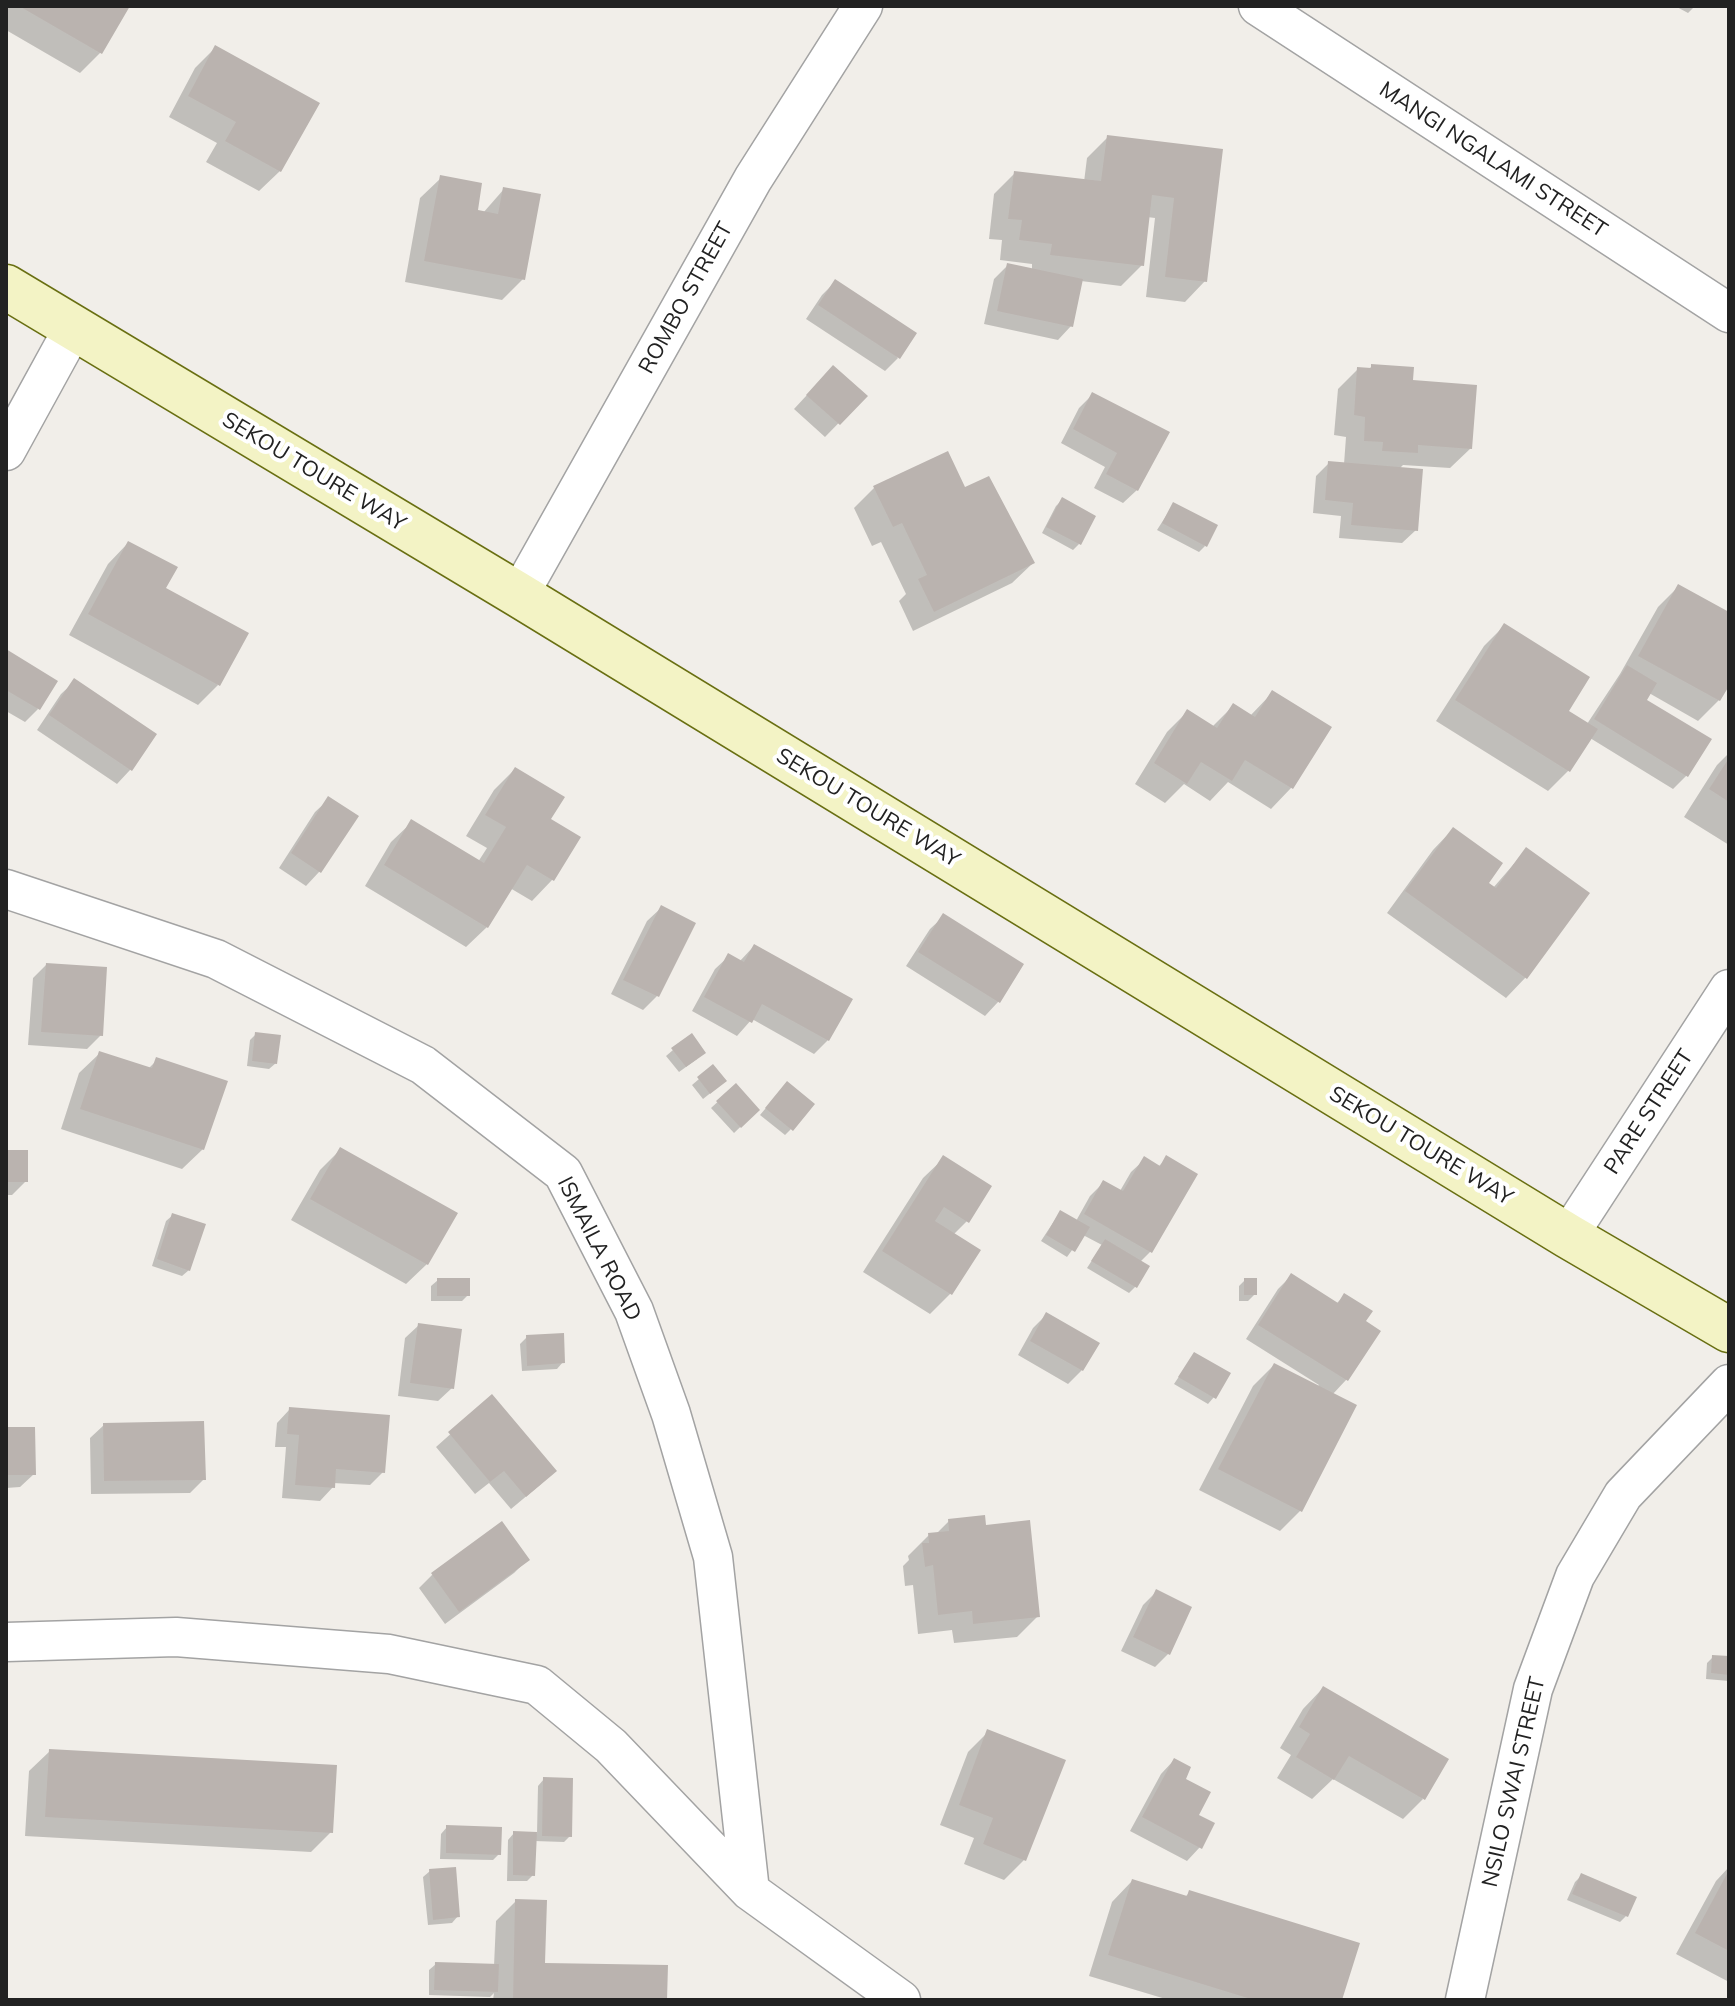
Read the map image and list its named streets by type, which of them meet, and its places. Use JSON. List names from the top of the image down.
{
  "streets": {
    "street": [
      "MANGI NGALAMI STREET",
      "ROMBO STREET",
      "SEKOU TOURE WAY",
      "PARE STREET",
      "ISMAILA ROAD",
      "NSILO SWAI STREET"
    ]
  },
  "crossings": [
    ["ROMBO STREET", "SEKOU TOURE WAY"],
    ["SEKOU TOURE WAY", "PARE STREET"]
  ]
}
